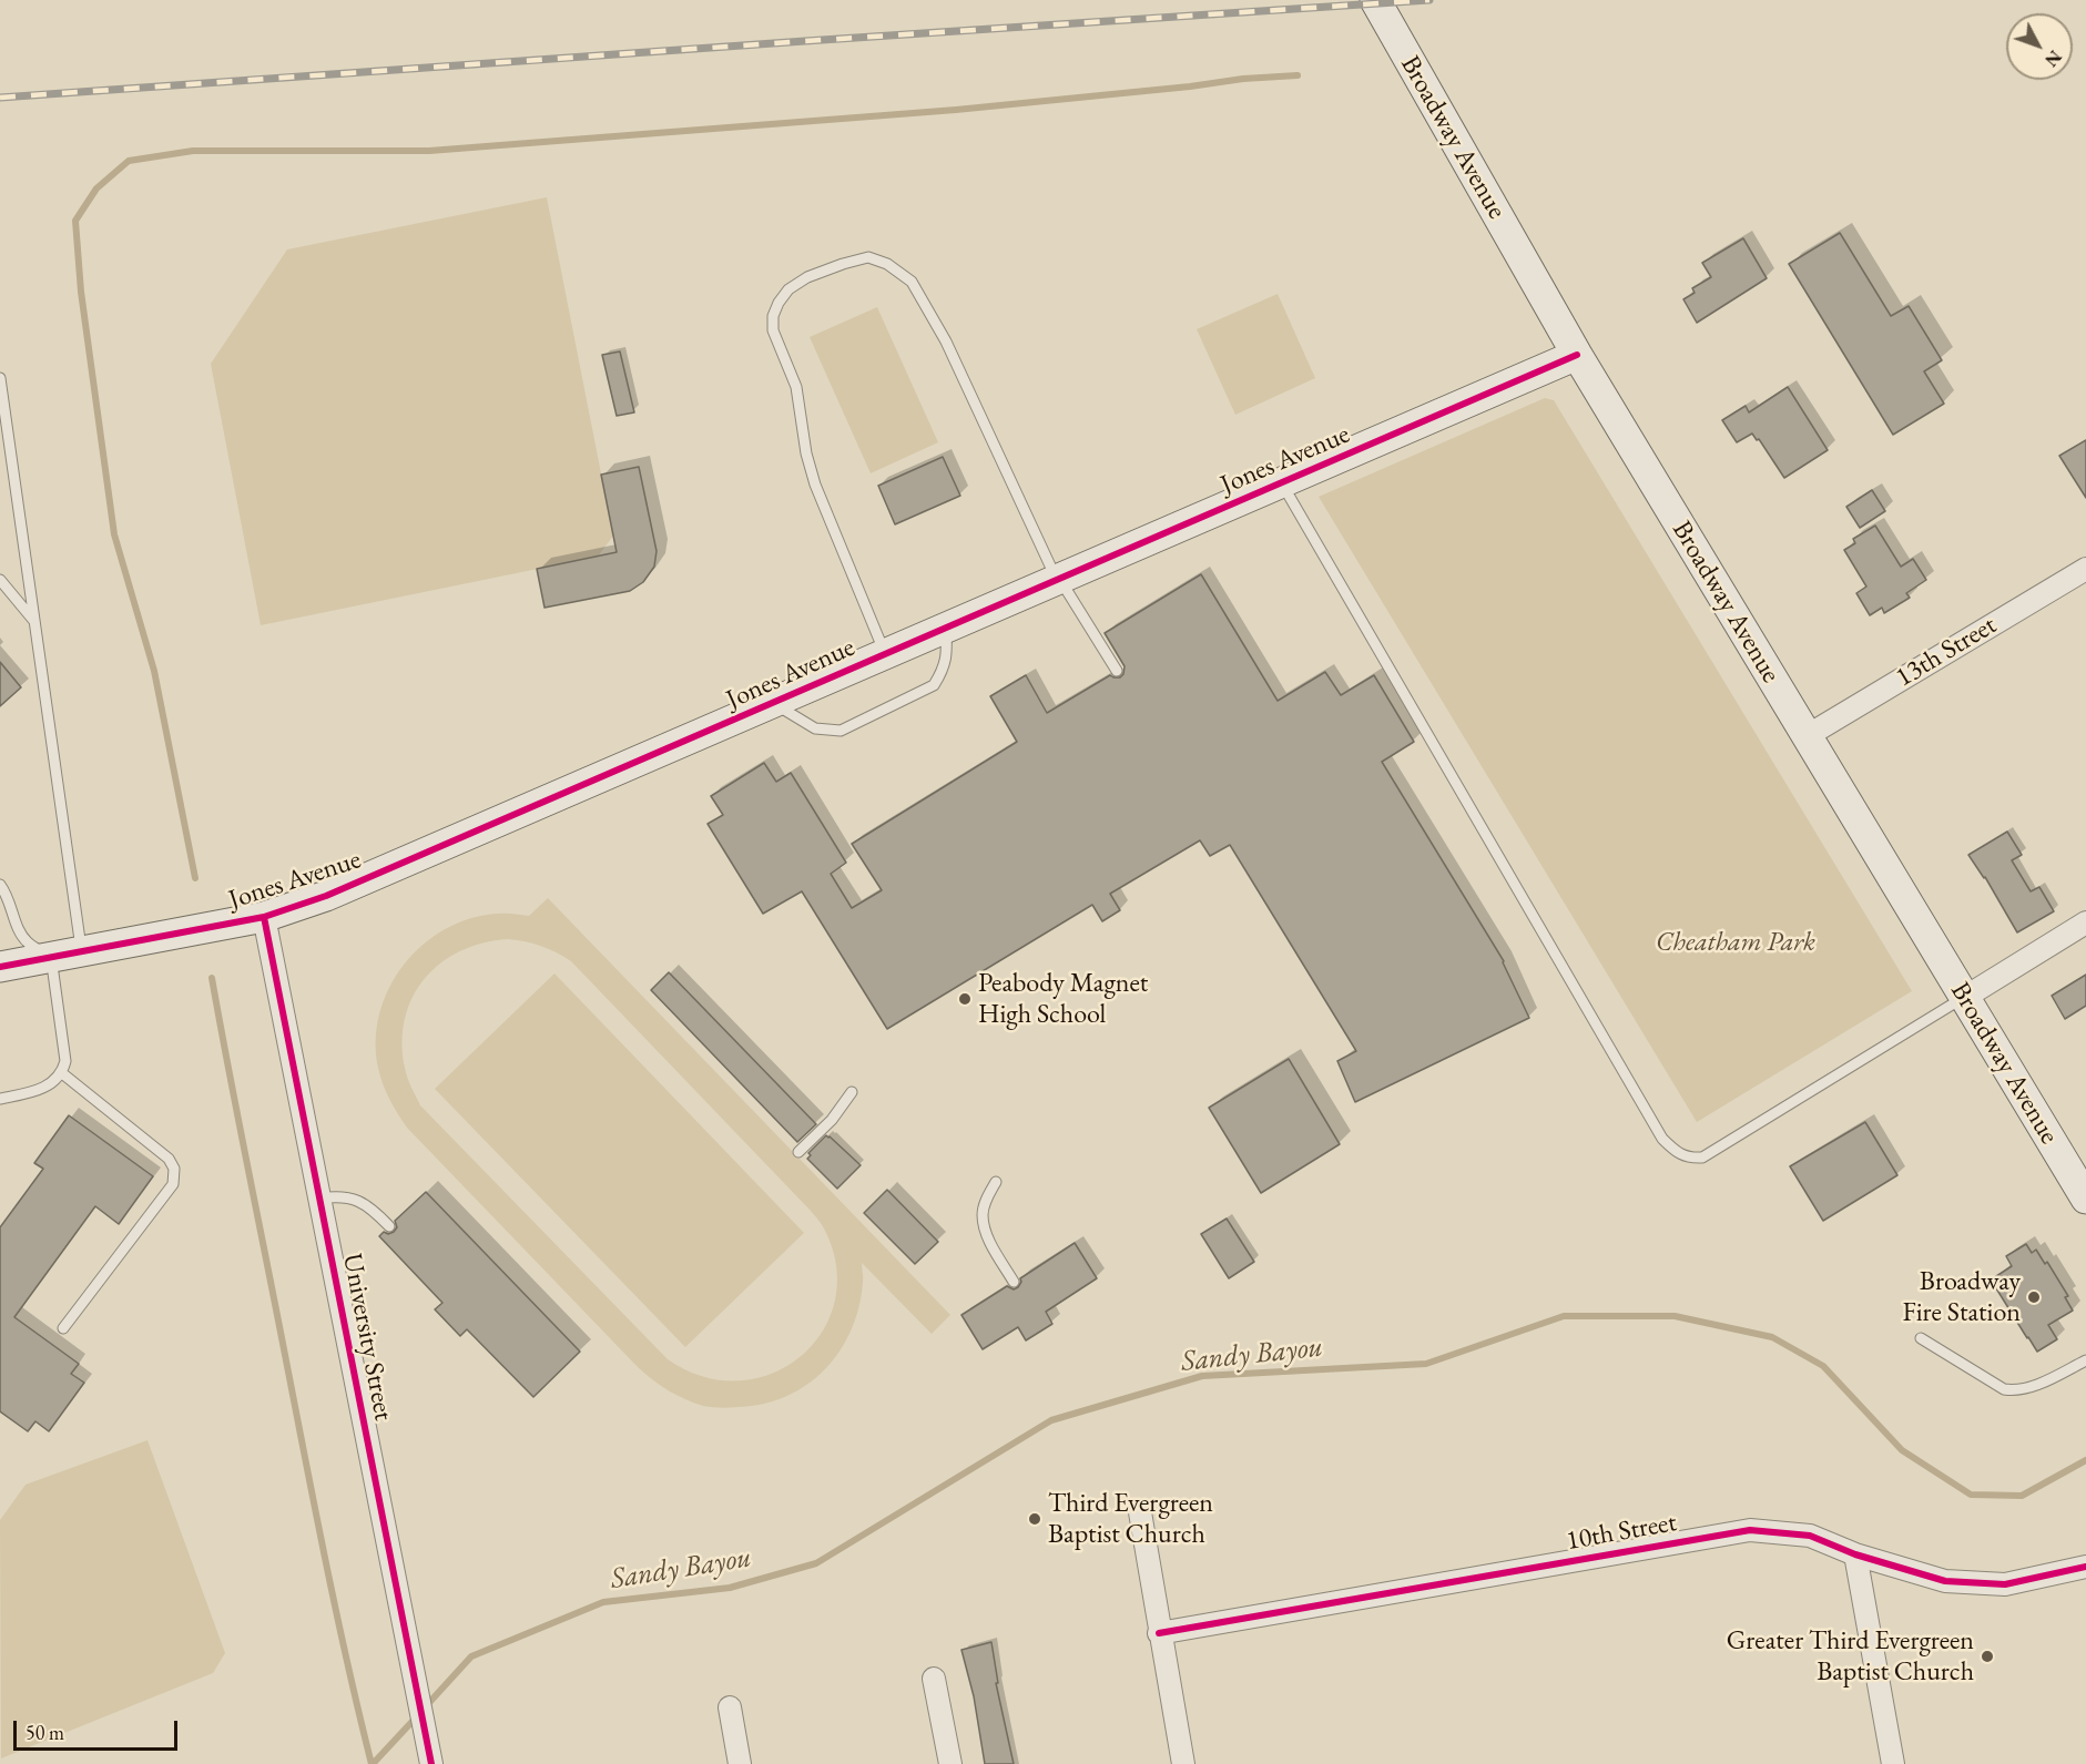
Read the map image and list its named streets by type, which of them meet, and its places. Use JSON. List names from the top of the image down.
{
  "streets": {
    "street": [
      "Broadway Avenue",
      "Jones Avenue",
      "13th Street",
      "University Street",
      "10th Street"
    ]
  },
  "crossings": [
    ["Broadway Avenue", "Jones Avenue"],
    ["Broadway Avenue", "13th Street"],
    ["Jones Avenue", "University Street"]
  ],
  "water": ["Sandy Bayou"],
  "parks": ["Cheatham Park"],
  "places": [
    "Peabody Magnet High School",
    "Broadway Fire Station",
    "Third Evergreen Baptist Church",
    "Greater Third Evergreen Baptist Church"
  ],
  "scale_bar": "50 m",
  "north": "bottom right"
}
